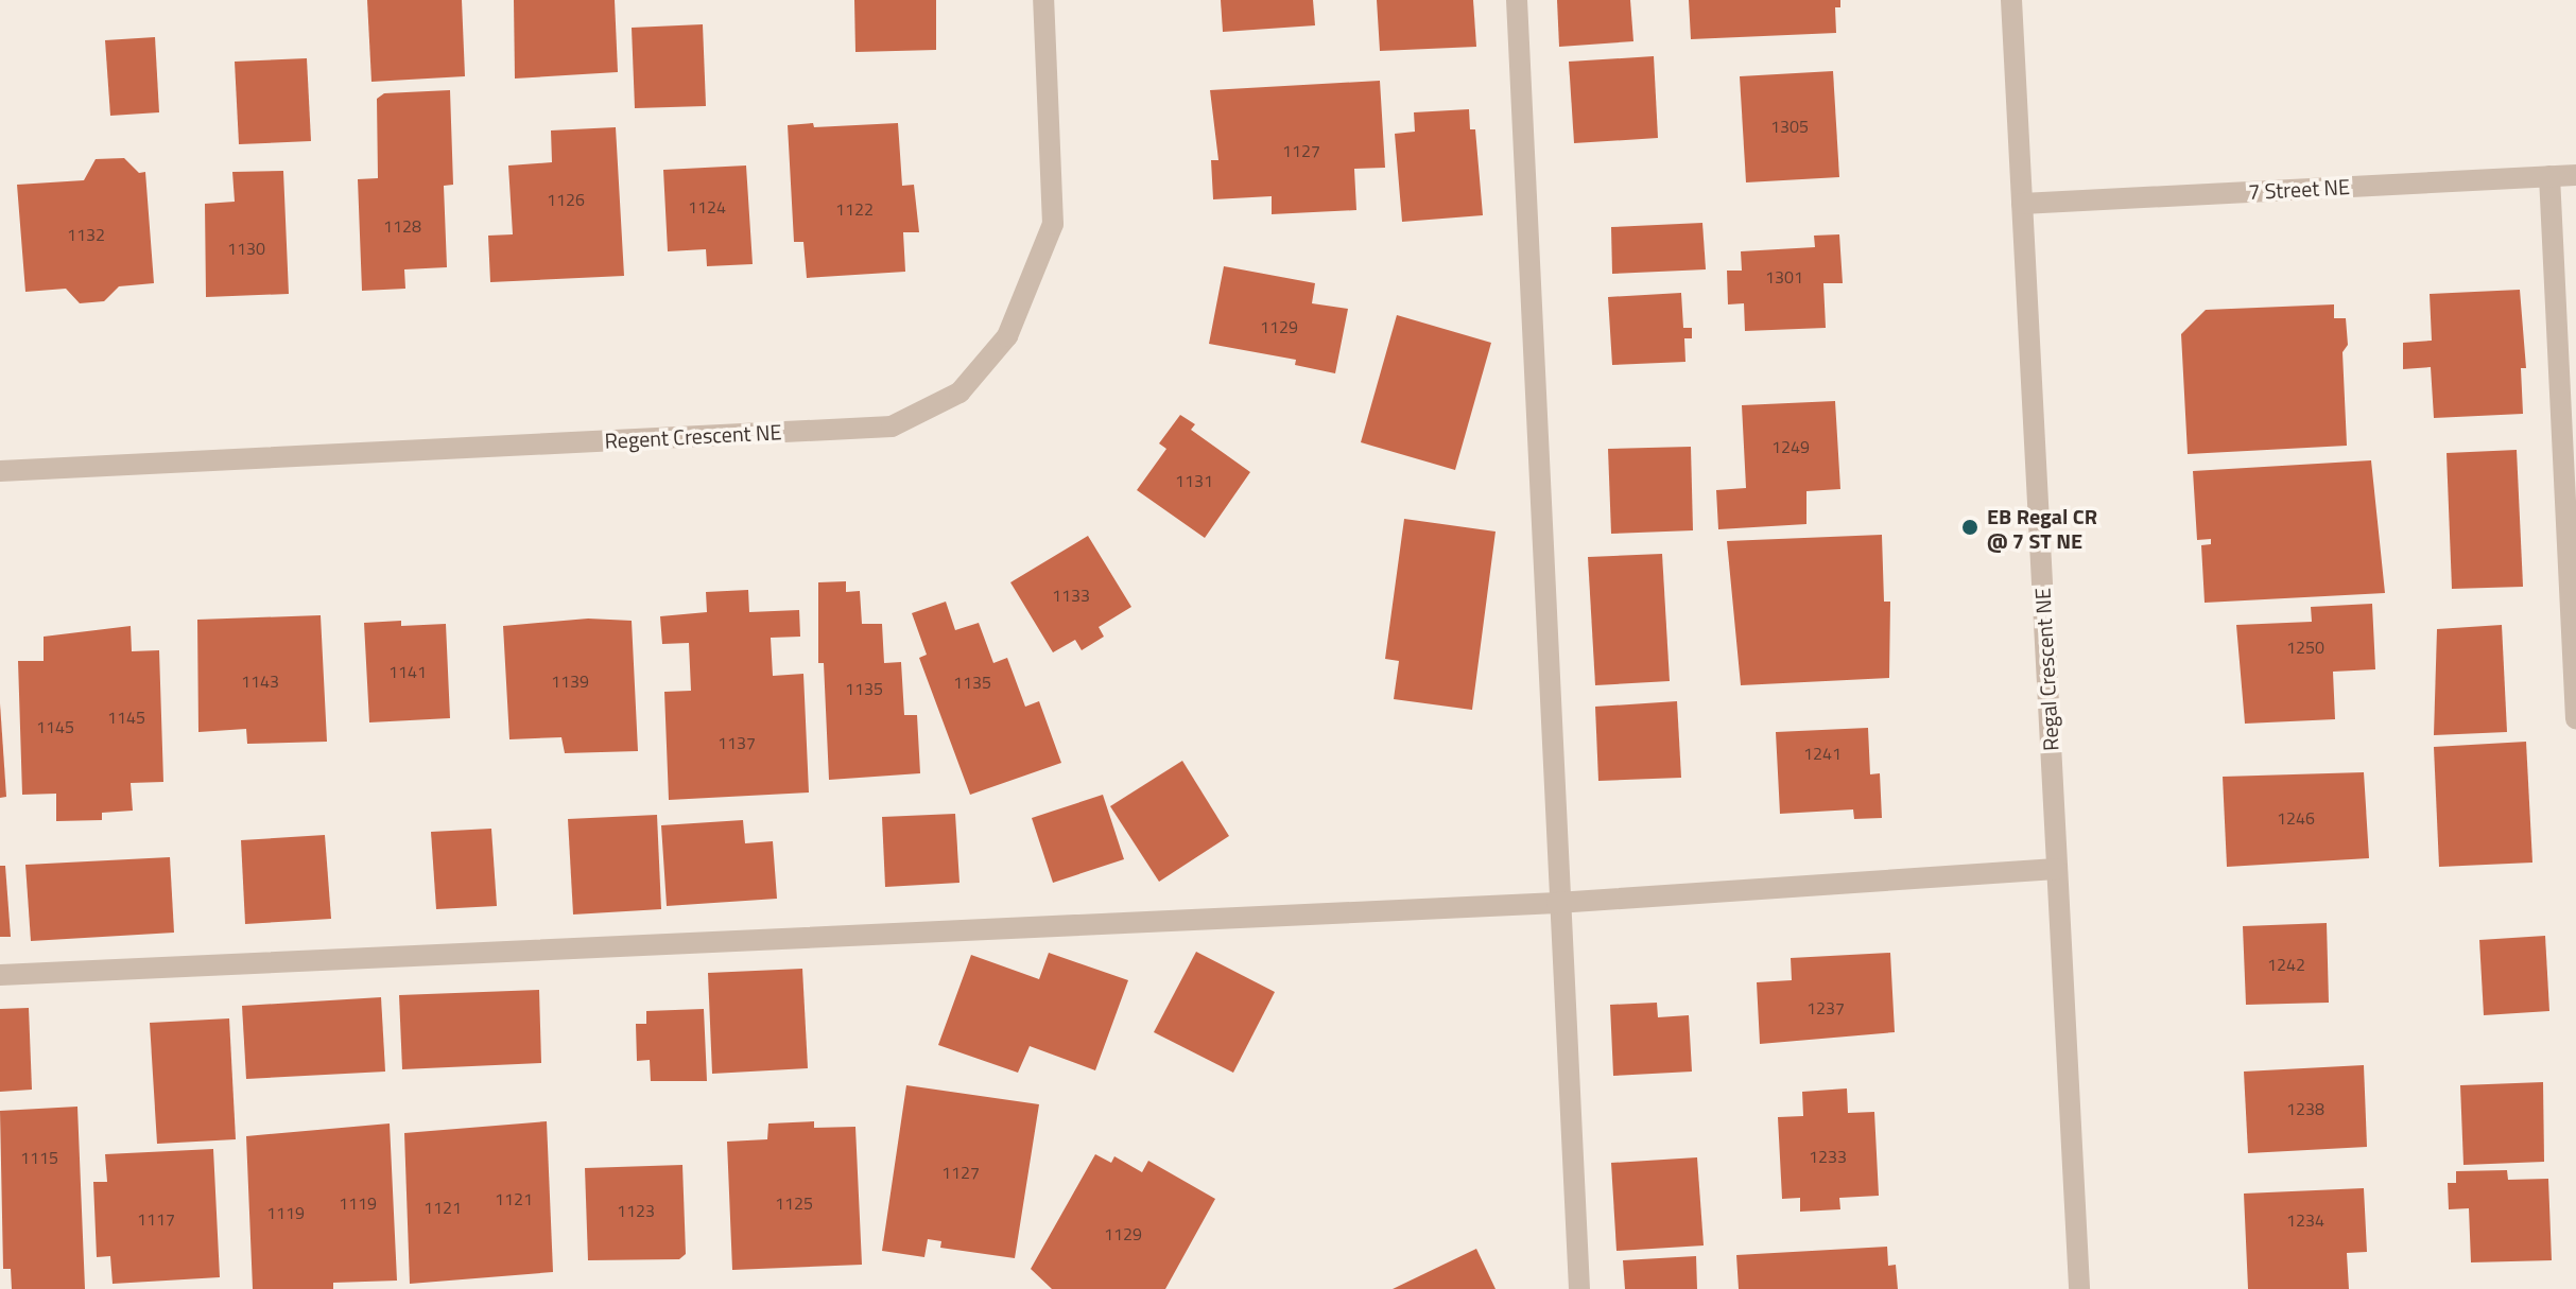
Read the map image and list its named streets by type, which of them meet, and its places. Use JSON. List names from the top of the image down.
{
  "streets": {
    "street": ["7 Street NE", "Regent Crescent NE", "Regal Crescent NE"]
  },
  "crossings": [
    ["7 Street NE", "Regal Crescent NE"]
  ],
  "places": ["EB Regal CR @ 7 ST NE"],
  "house_numbers": [
    "1305",
    "1127",
    "1126",
    "1124",
    "1122",
    "1128",
    "1132",
    "1130",
    "1301",
    "1129",
    "1249",
    "1131",
    "1133",
    "1250",
    "1141",
    "1143",
    "1139",
    "1135",
    "1135",
    "1145",
    "1145",
    "1137",
    "1241",
    "1246",
    "1242",
    "1237",
    "1238",
    "1233",
    "1115",
    "1127",
    "1121",
    "1119",
    "1125",
    "1121",
    "1123",
    "1119",
    "1117",
    "1234",
    "1129"
  ]
}
